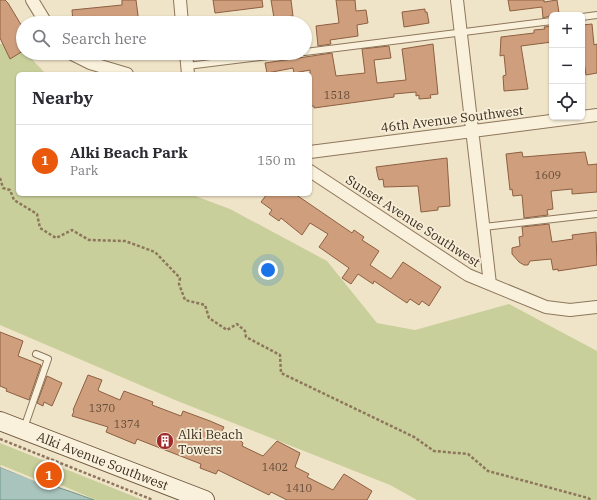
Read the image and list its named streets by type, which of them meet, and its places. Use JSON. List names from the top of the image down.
{
  "streets": {
    "main road": ["Alki Avenue Southwest"],
    "street": ["46th Avenue Southwest", "Sunset Avenue Southwest"]
  },
  "places": {
    "building": ["Alki Beach Towers"]
  },
  "house_numbers": [
    "1518",
    "1609",
    "1370",
    "1374",
    "1402",
    "1410"
  ],
  "page": {
    "map_buttons": ["+", "−"],
    "search": "Search here",
    "heading": "Nearby",
    "list": [
      {
        "mark": "1",
        "name": "Alki Beach Park",
        "note": "Park",
        "value": "150 m"
      }
    ],
    "pins": "1"
  }
}
